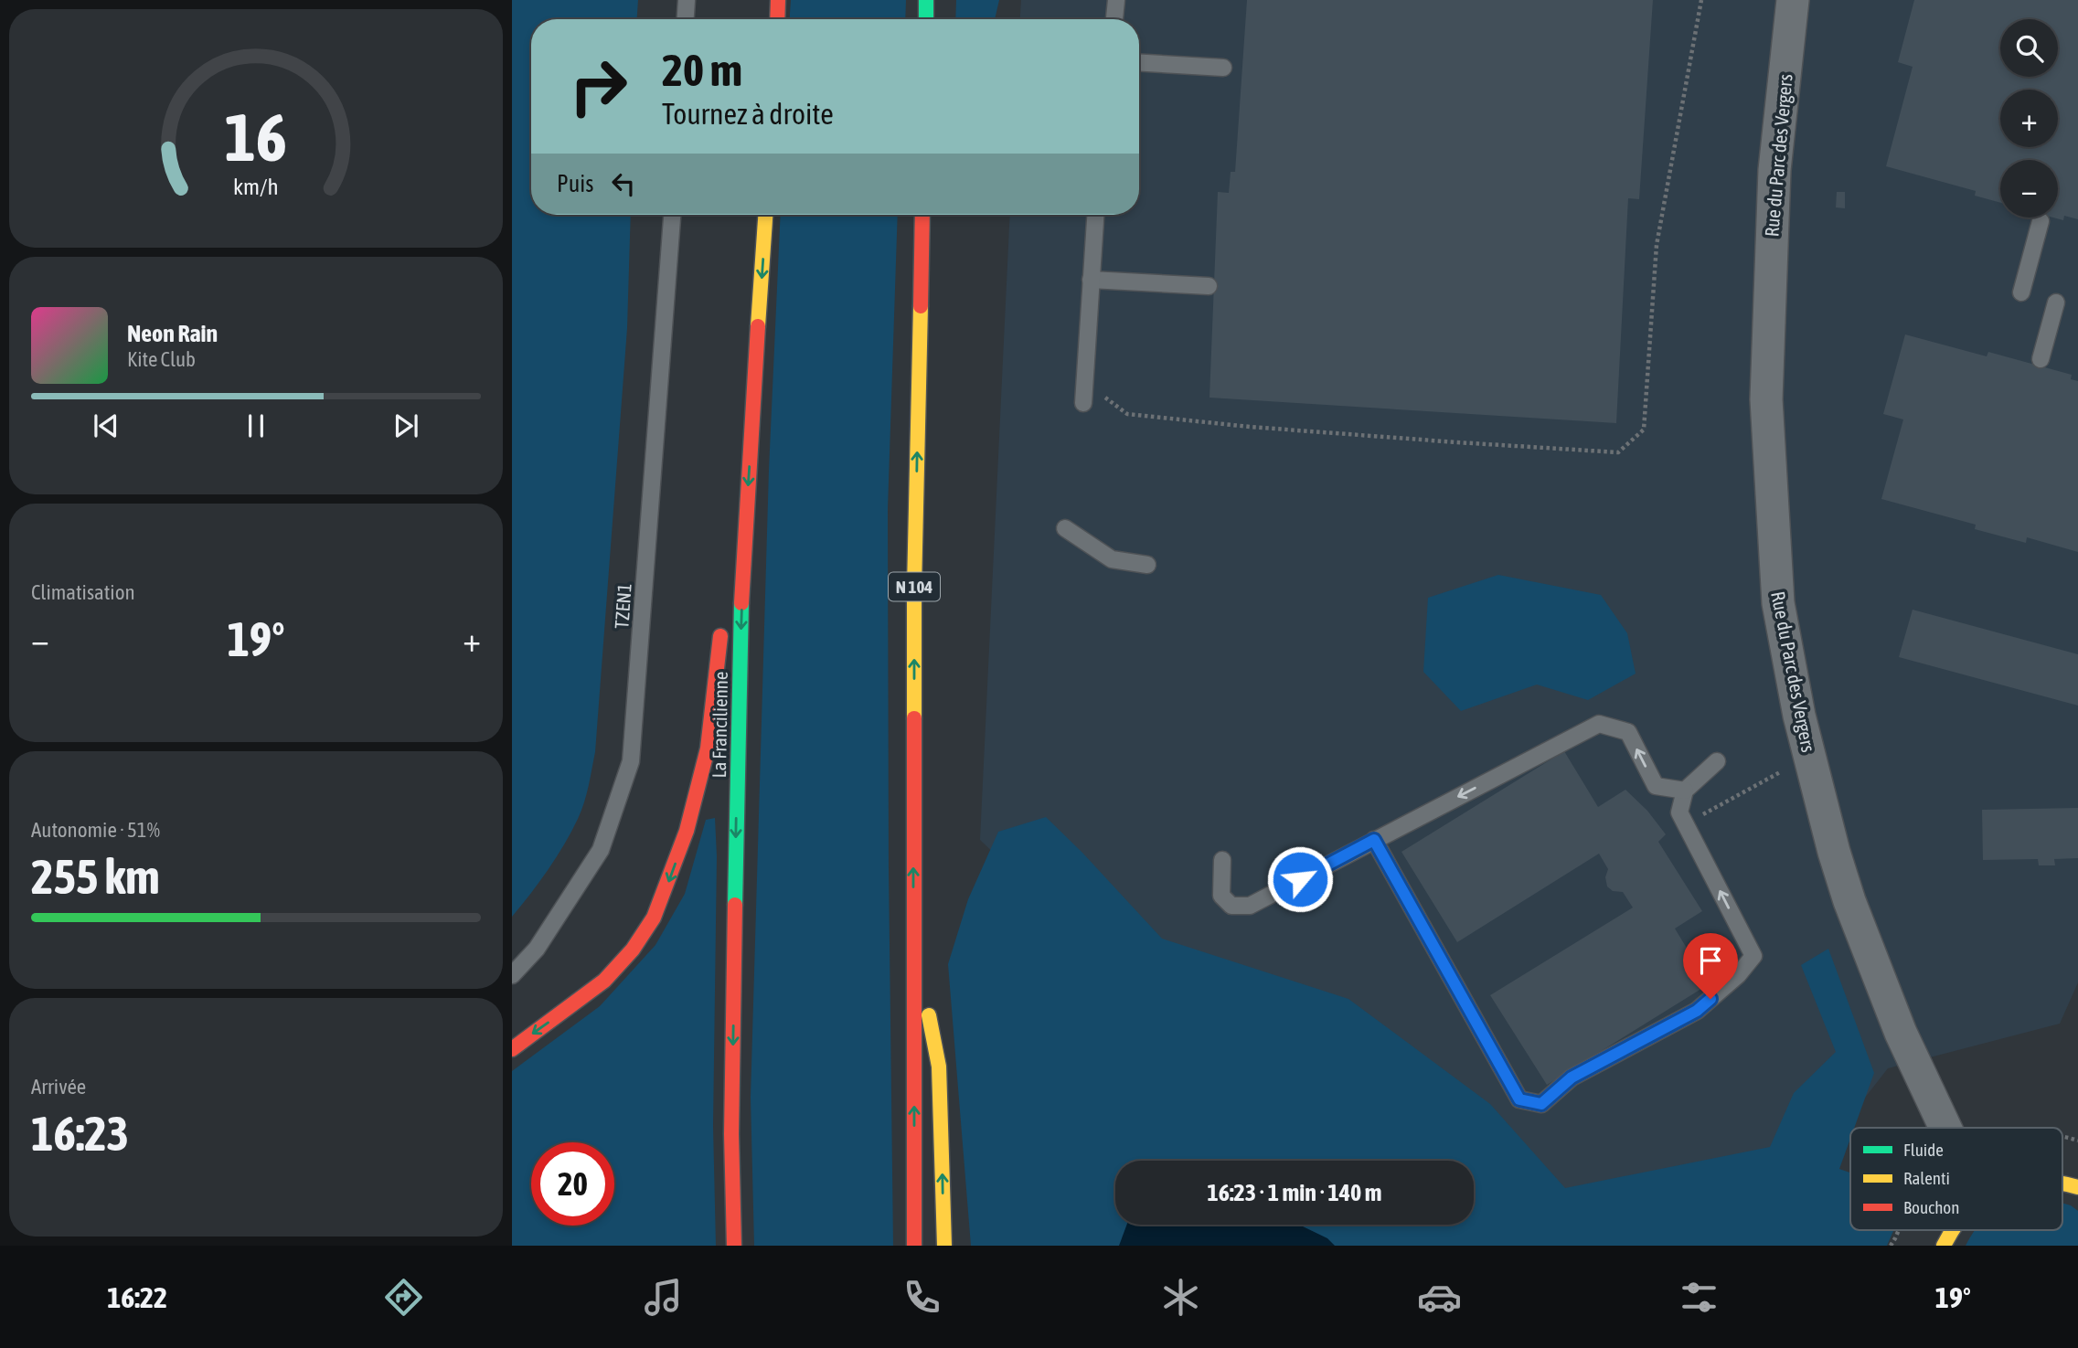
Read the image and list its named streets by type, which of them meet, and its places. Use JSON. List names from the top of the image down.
{
  "streets": {
    "main road": ["N 104", "La Francilienne"],
    "street": ["Rue du Parc des Vergers"],
    "lane": ["TZEN1"]
  },
  "one_way": ["La Francilienne"],
  "legend": ["Fluide", "Ralenti", "Bouchon"],
  "page": {
    "map_buttons": ["+", "−"],
    "turn": ["20 m", "Tournez à droite"],
    "then": "Puis",
    "song": ["Neon Rain", "Kite Club"],
    "tile": [
      "Climatisation",
      ["Autonomie · 51%", "255 km"],
      ["Arrivée", "16:23"]
    ],
    "heat": ["−", "19°", "+"],
    "limit": "20",
    "trip": "16:23 · 1 min · 140 m",
    "tabs": ["16:22", "19°"],
    "gauge": ["16", "km/h"]
  }
}
